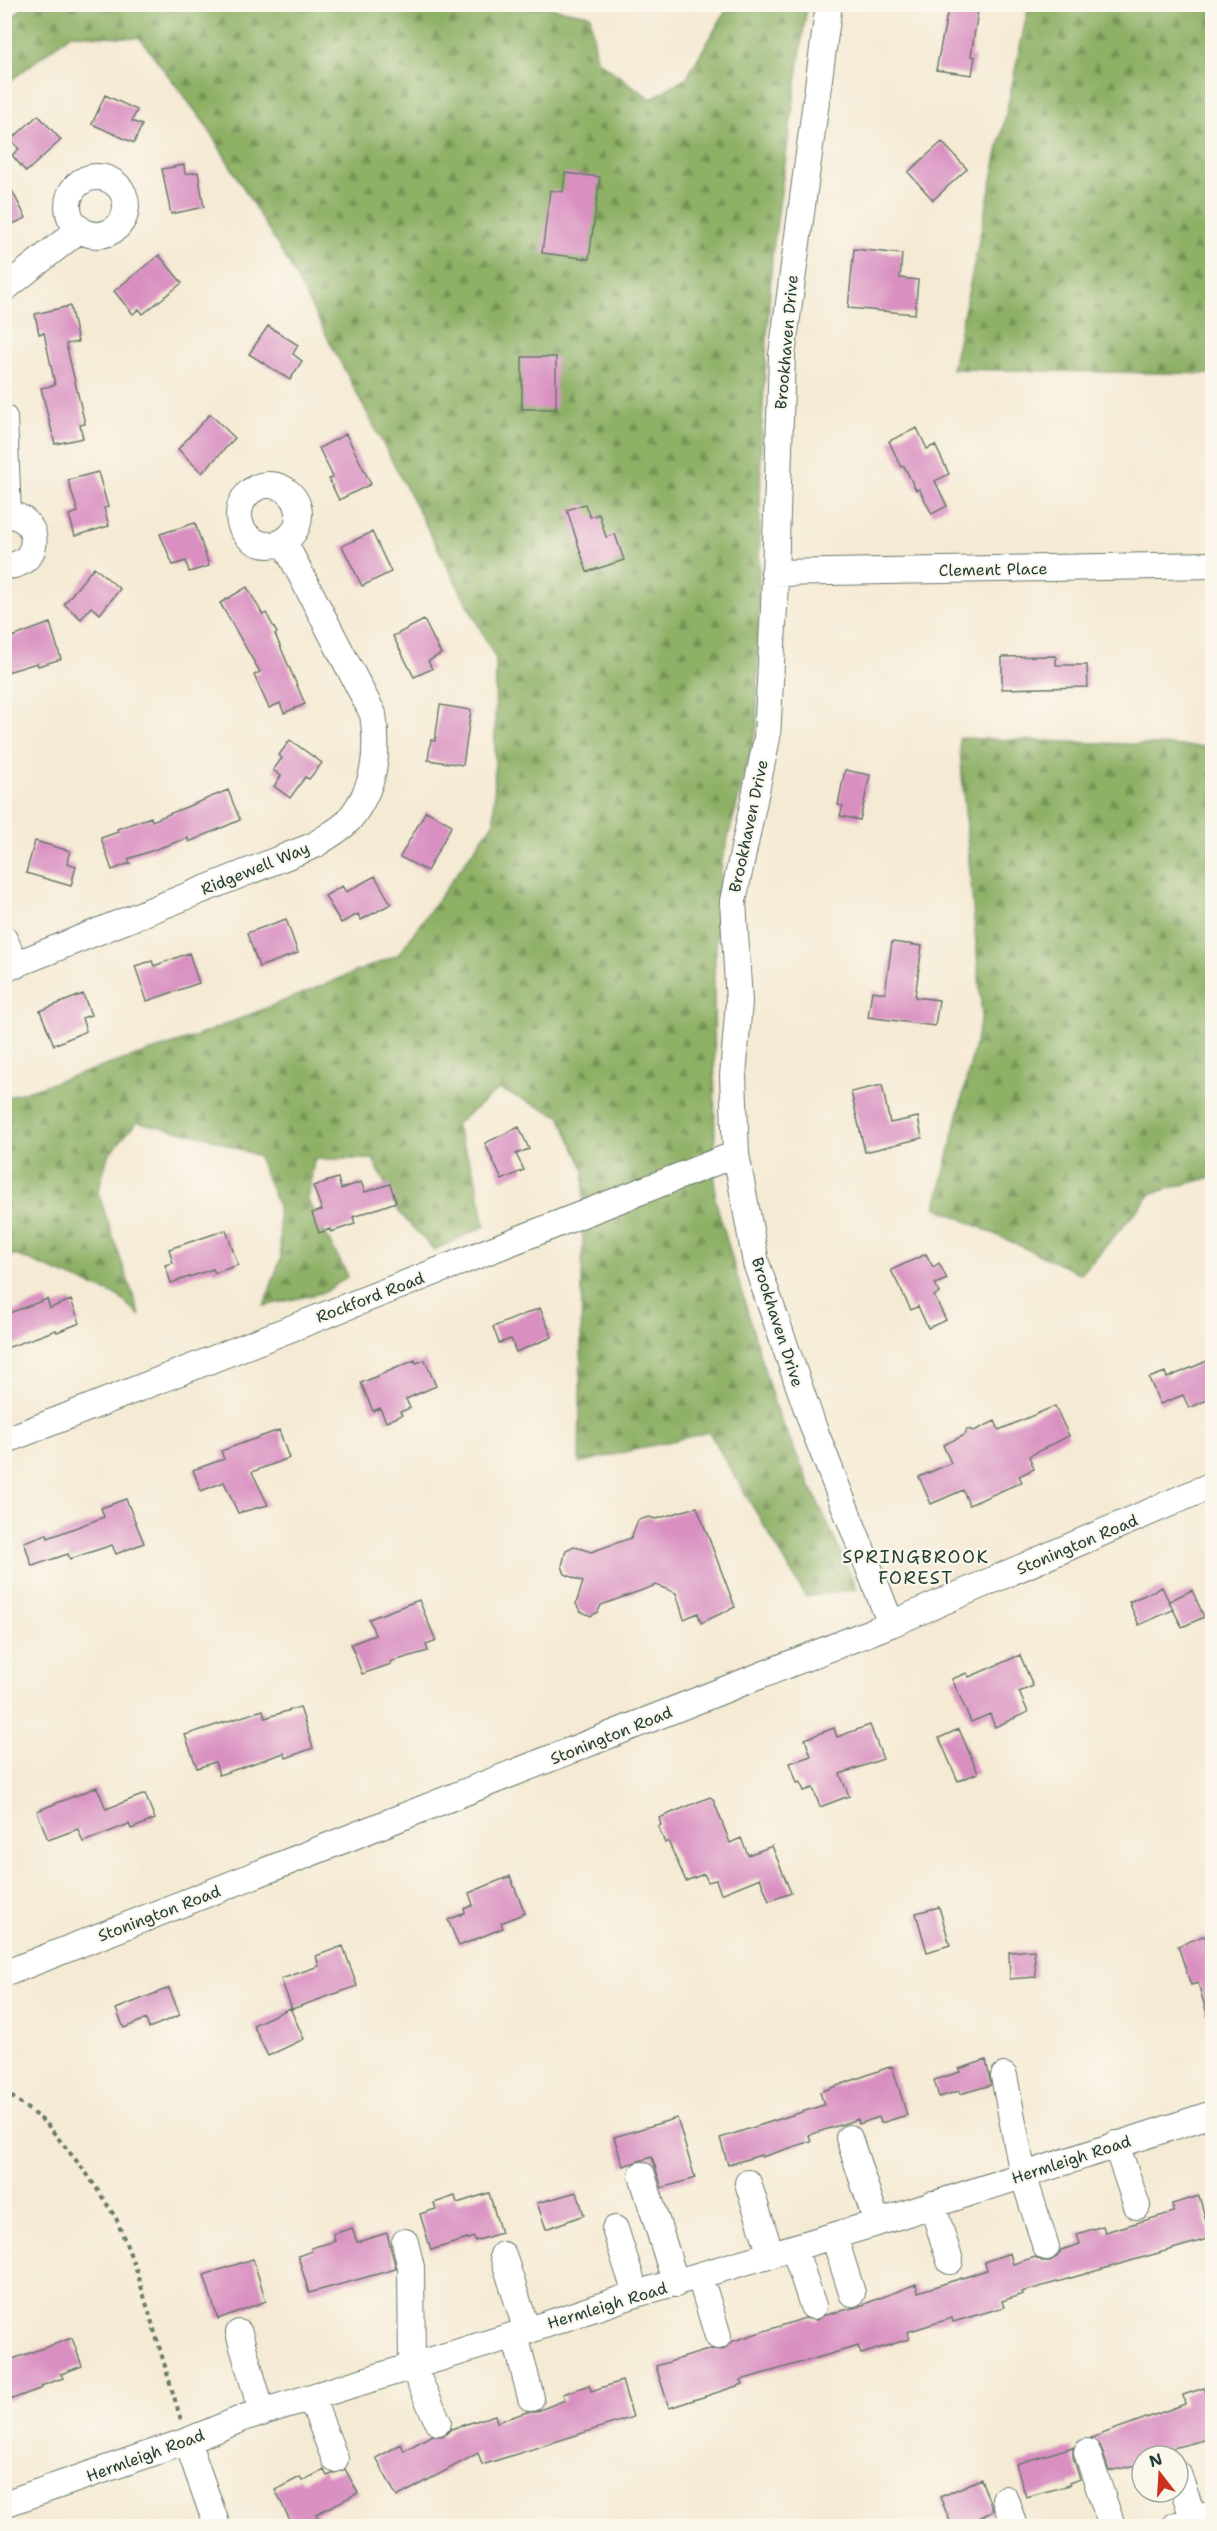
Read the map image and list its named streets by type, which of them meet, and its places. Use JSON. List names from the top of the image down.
{
  "streets": {
    "street": [
      "Brookhaven Drive",
      "Clement Place",
      "Ridgewell Way",
      "Rockford Road",
      "Stonington Road",
      "Hermleigh Road"
    ]
  },
  "crossings": [
    ["Brookhaven Drive", "Clement Place"],
    ["Brookhaven Drive", "Rockford Road"],
    ["Brookhaven Drive", "Stonington Road"]
  ],
  "districts": ["SPRINGBROOK FOREST"],
  "north": "top"
}
